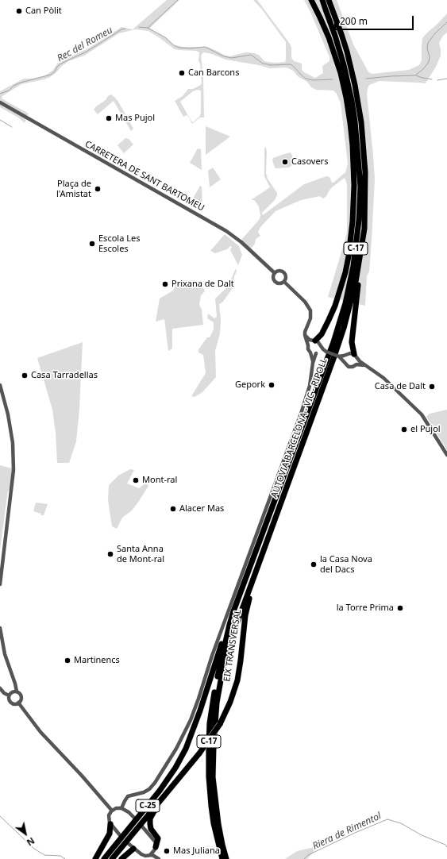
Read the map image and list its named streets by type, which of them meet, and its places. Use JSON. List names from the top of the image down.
{
  "streets": {
    "highway": [
      "C-17",
      "AUTOVIA BARCELONA - VIC - RIPOLL",
      "EIX TRANSVERSAL",
      "C-25"
    ],
    "street": ["CARRETERA DE SANT BARTOMEU"]
  },
  "crossings": [
    ["AUTOVIA BARCELONA - VIC - RIPOLL", "EIX TRANSVERSAL"],
    ["AUTOVIA BARCELONA - VIC - RIPOLL", "C-25"]
  ],
  "water": ["Rec del Romeu", "Riera de Rimentol"],
  "places": [
    "Can Pòlit",
    "Can Barcons",
    "Mas Pujol",
    "Casovers",
    "Plaça de l'Amistat",
    "Escola Les Escoles",
    "Prixana de Dalt",
    "Casa Tarradellas",
    "Gepork",
    "Casa de Dalt",
    "el Pujol",
    "Mont-ral",
    "Alacer Mas",
    "Santa Anna de Mont-ral",
    "la Casa Nova del Dacs",
    "la Torre Prima",
    "Martinencs",
    "Mas Juliana"
  ],
  "scale_bar": "200 m",
  "north": "bottom right"
}
